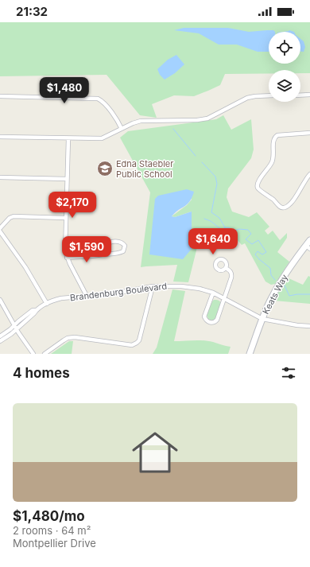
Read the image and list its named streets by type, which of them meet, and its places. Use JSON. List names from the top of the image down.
{
  "streets": {
    "street": ["Brandenburg Boulevard", "Keats Way"]
  },
  "crossings": [
    ["Brandenburg Boulevard", "Keats Way"]
  ],
  "places": {
    "school or university": ["Edna Staebler Public School"]
  },
  "page": {
    "status": "21:32",
    "price": [
      "$1,480",
      "$2,170",
      "$1,640",
      "$1,590"
    ],
    "heading": "4 homes",
    "list": [
      {
        "name": "$1,480/mo",
        "note": "2 rooms · 64 m² · Montpellier Drive"
      }
    ]
  }
}
